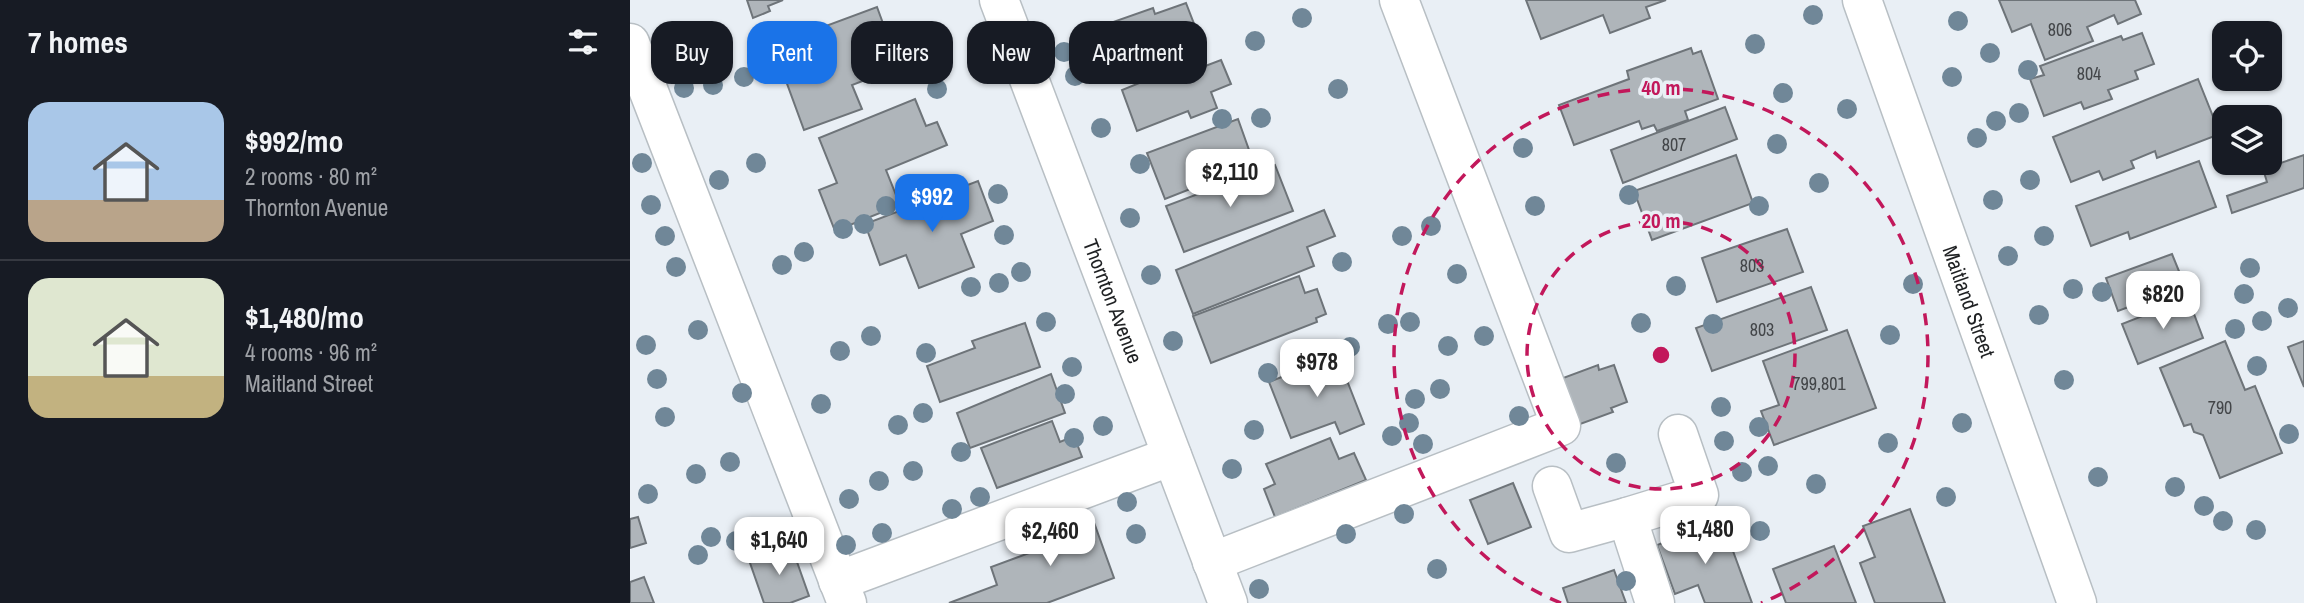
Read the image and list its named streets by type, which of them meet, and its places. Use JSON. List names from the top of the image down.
{
  "streets": {
    "street": ["Thornton Avenue", "Maitland Street"]
  },
  "house_numbers": [
    "806",
    "804",
    "807",
    "803",
    "803",
    "799,801",
    "790"
  ],
  "page": {
    "heading": "7 homes",
    "chip": [
      "Buy",
      "Rent",
      "Filters",
      "New",
      "Apartment"
    ],
    "list": [
      {
        "name": "$992/mo",
        "note": "2 rooms · 80 m² · Thornton Avenue"
      },
      {
        "name": "$1,480/mo",
        "note": "4 rooms · 96 m² · Maitland Street"
      }
    ],
    "price": [
      "$2,110",
      "$992",
      "$820",
      "$978",
      "$1,480",
      "$2,460",
      "$1,640"
    ]
  },
  "rings": ["40 m", "20 m"]
}
